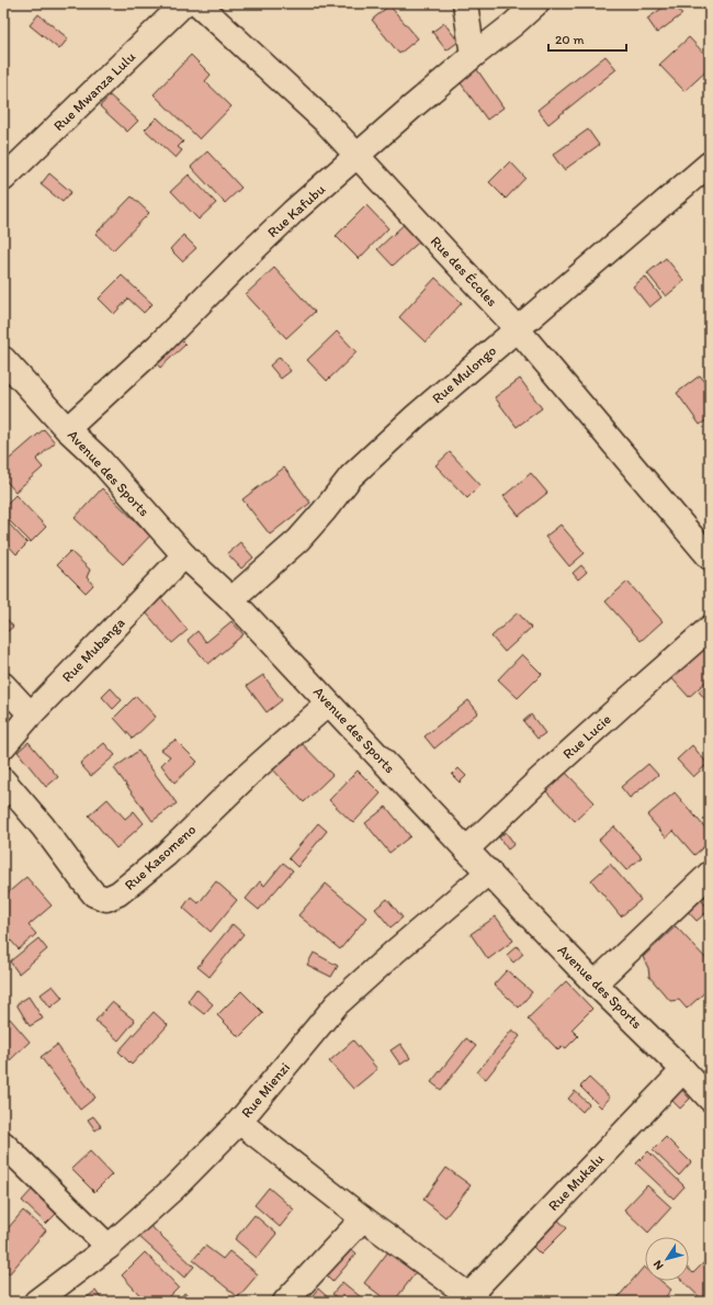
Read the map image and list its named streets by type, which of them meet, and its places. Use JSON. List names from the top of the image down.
{
  "streets": {
    "street": [
      "Rue Mwanza Lulu",
      "Rue Kafubu",
      "Rue des Écoles",
      "Rue Mulongo",
      "Avenue des Sports",
      "Rue Mubanga",
      "Rue Lucie",
      "Rue Kasomeno",
      "Rue Mienzi",
      "Rue Mukalu"
    ]
  },
  "crossings": [
    ["Rue Kafubu", "Rue des Écoles"],
    ["Rue Kafubu", "Avenue des Sports"],
    ["Rue des Écoles", "Rue Mulongo"],
    ["Rue Mulongo", "Avenue des Sports"],
    ["Avenue des Sports", "Rue Mubanga"],
    ["Avenue des Sports", "Rue Lucie"],
    ["Avenue des Sports", "Rue Kasomeno"],
    ["Avenue des Sports", "Rue Mienzi"],
    ["Avenue des Sports", "Rue Mukalu"]
  ],
  "scale_bar": "20 m",
  "north": "bottom left"
}
